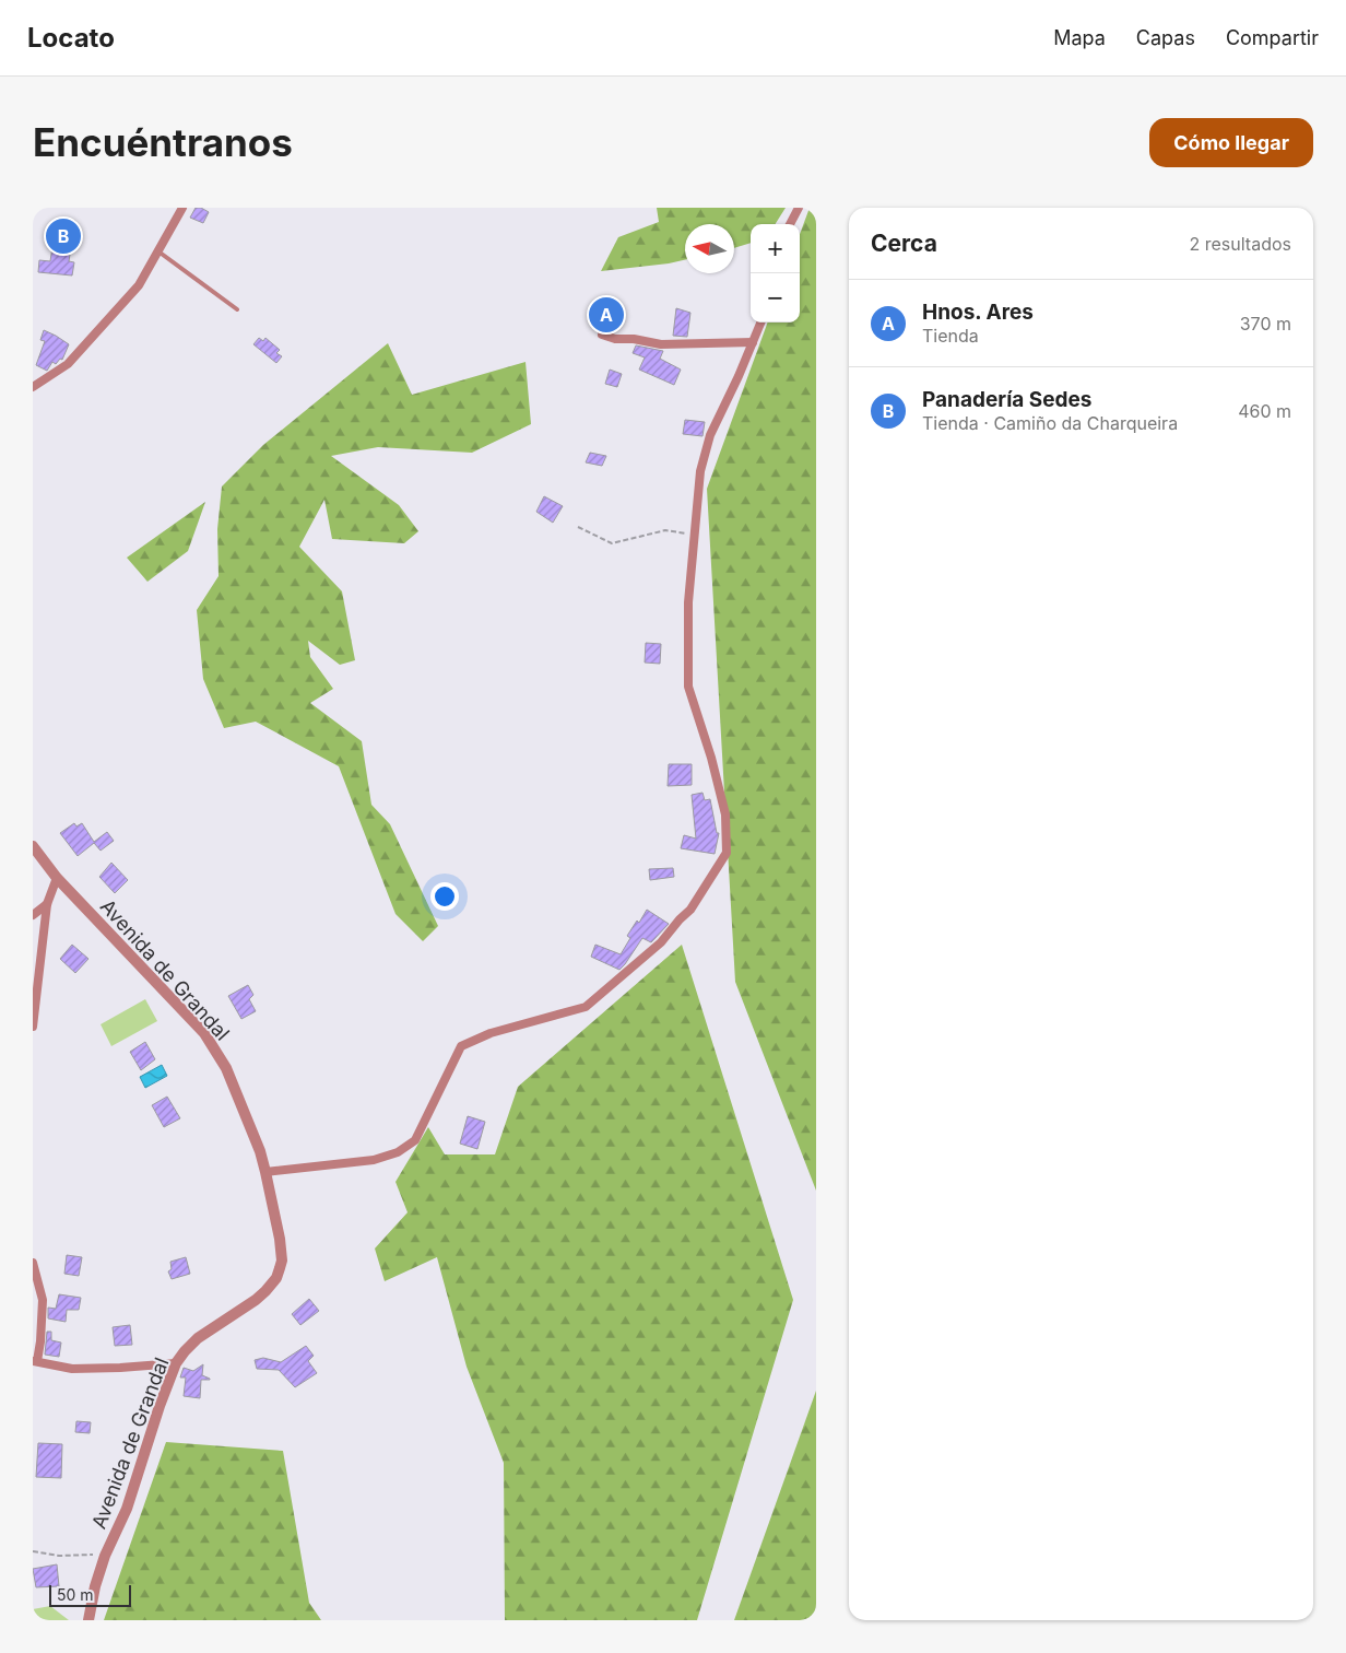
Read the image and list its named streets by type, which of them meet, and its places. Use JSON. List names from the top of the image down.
{
  "streets": {
    "street": ["Avenida de Grandal"]
  },
  "scale_bar": "50 m",
  "north": "left",
  "page": {
    "header": "Locato",
    "nav": ["Mapa", "Capas", "Compartir"],
    "buttons": "Cómo llegar",
    "title": "Encuéntranos",
    "heading": ["Cerca", "2 resultados"],
    "pins": ["B", "A"],
    "map_buttons": ["+", "−"],
    "list": [
      {
        "mark": "A",
        "name": "Hnos. Ares",
        "note": "Tienda",
        "value": "370 m"
      },
      {
        "mark": "B",
        "name": "Panadería Sedes",
        "note": "Tienda · Camiño da Charqueira",
        "value": "460 m"
      }
    ],
    "scale": "50 m"
  }
}
